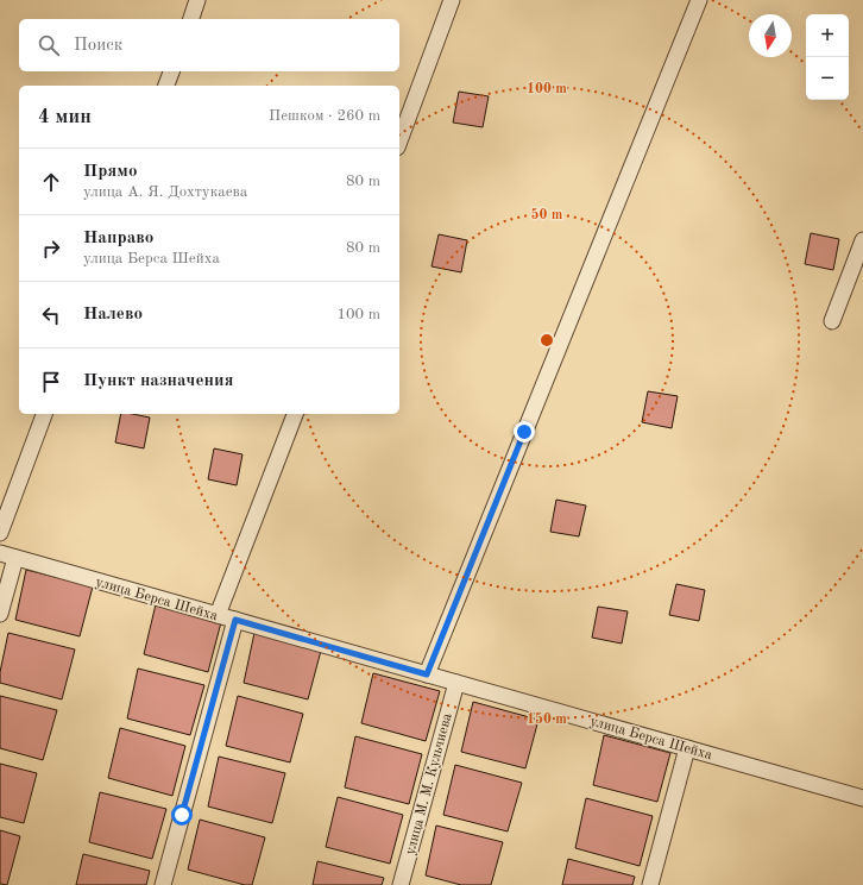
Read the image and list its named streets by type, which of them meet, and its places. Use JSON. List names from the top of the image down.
{
  "streets": {
    "street": ["улица Берса Шейха", "улица М. М. Кульчиева"]
  },
  "crossings": [
    ["улица Берса Шейха", "улица М. М. Кульчиева"]
  ],
  "north": "bottom",
  "page": {
    "map_buttons": ["+", "−"],
    "search": "Поиск",
    "heading": ["4 мин", "Пешком · 260 m"],
    "list": [
      ["Прямо", "улица А. Я. Дохтукаева", "80 m"],
      ["Направо", "улица Берса Шейха", "80 m"],
      ["Налево", "100 m"],
      "Пункт назначения"
    ]
  },
  "rings": ["100 m", "50 m", "150 m"]
}
